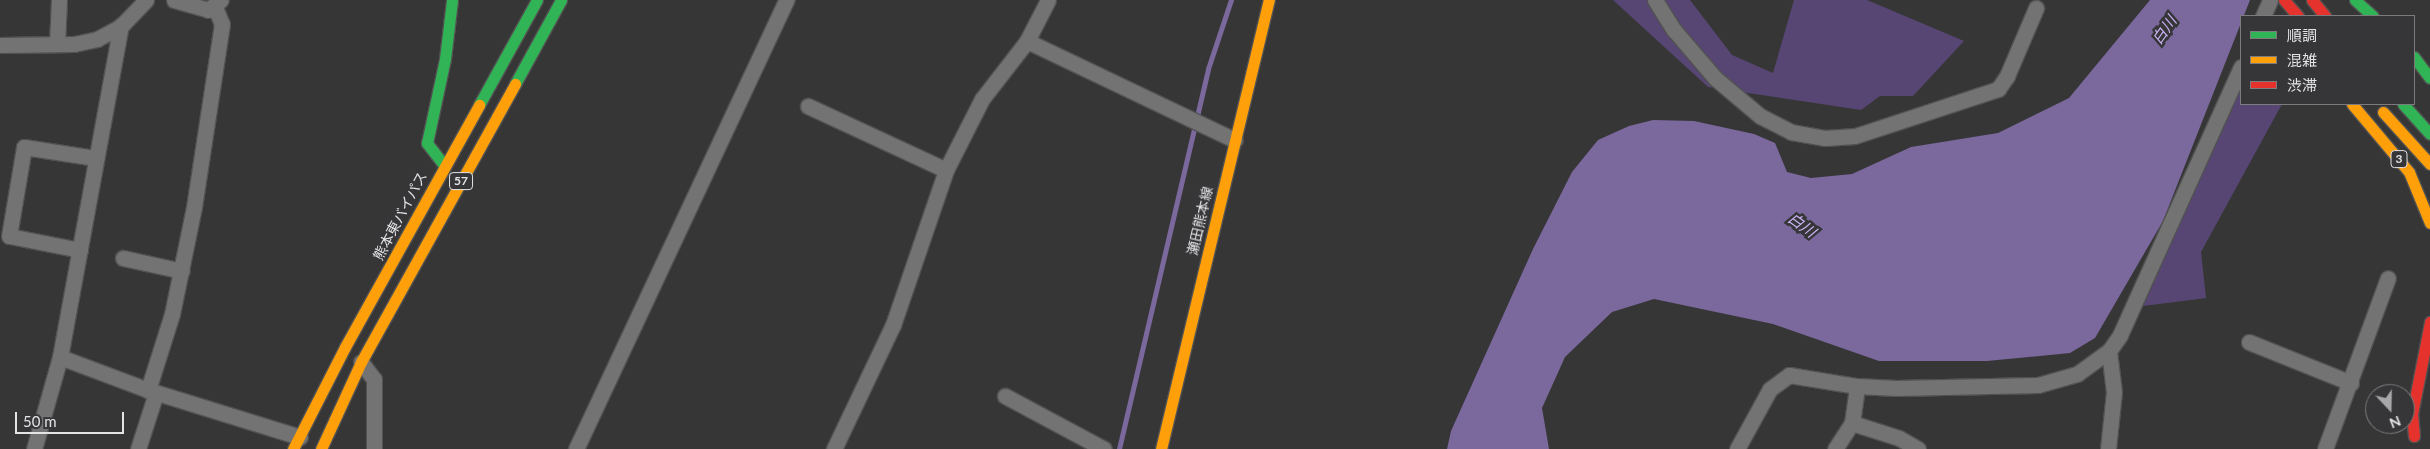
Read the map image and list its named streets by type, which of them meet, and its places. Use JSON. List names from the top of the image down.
{
  "streets": {
    "main road": [
      "3",
      "57",
      "熊本東バイパス",
      "瀬田熊本線"
    ]
  },
  "water": ["白川"],
  "legend": ["順調", "混雑", "渋滞"],
  "scale_bar": "50 m",
  "north": "bottom"
}
